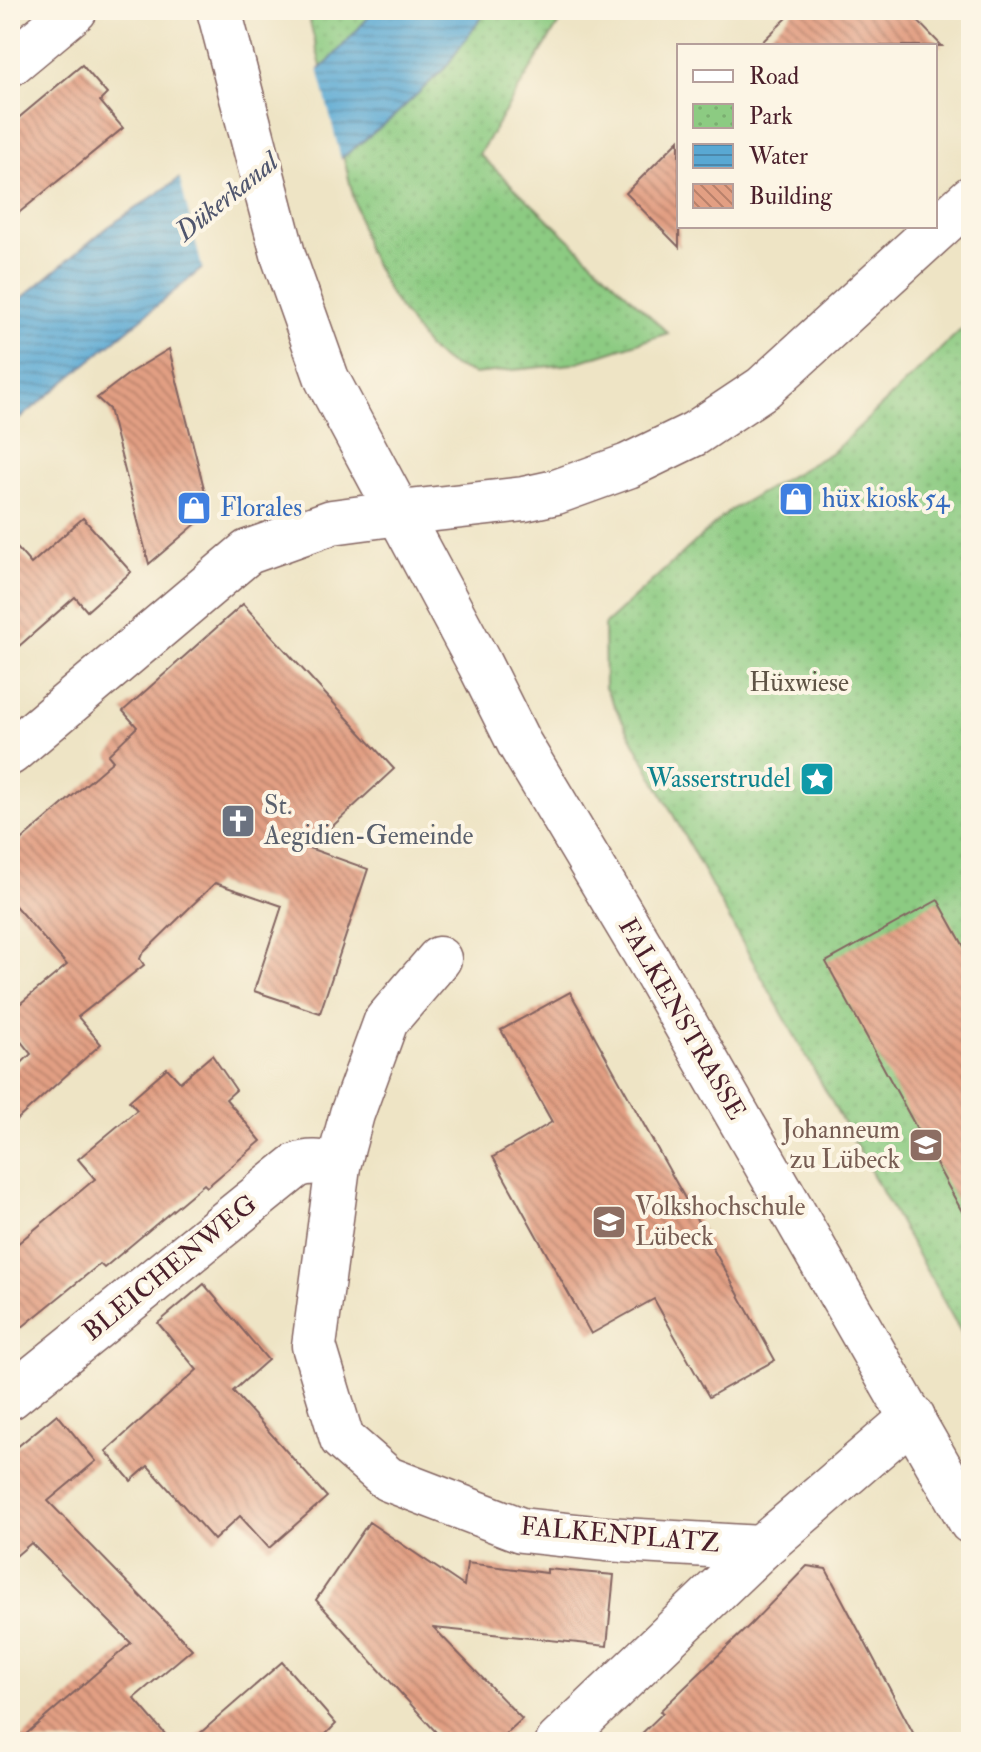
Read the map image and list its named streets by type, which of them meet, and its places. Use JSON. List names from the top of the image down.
{
  "streets": {
    "street": ["FALKENSTRASSE", "BLEICHENWEG", "FALKENPLATZ"]
  },
  "crossings": [
    ["BLEICHENWEG", "FALKENPLATZ"]
  ],
  "water": ["Dükerkanal"],
  "parks": ["Hüxwiese"],
  "places": {
    "shop": ["hüx kiosk 54", "Florales"],
    "place": ["Wasserstrudel"],
    "church": ["St. Aegidien-Gemeinde"],
    "school or university": ["Johanneum zu Lübeck", "Volkshochschule Lübeck"]
  },
  "legend": [
    "Road",
    "Park",
    "Water",
    "Building"
  ]
}
